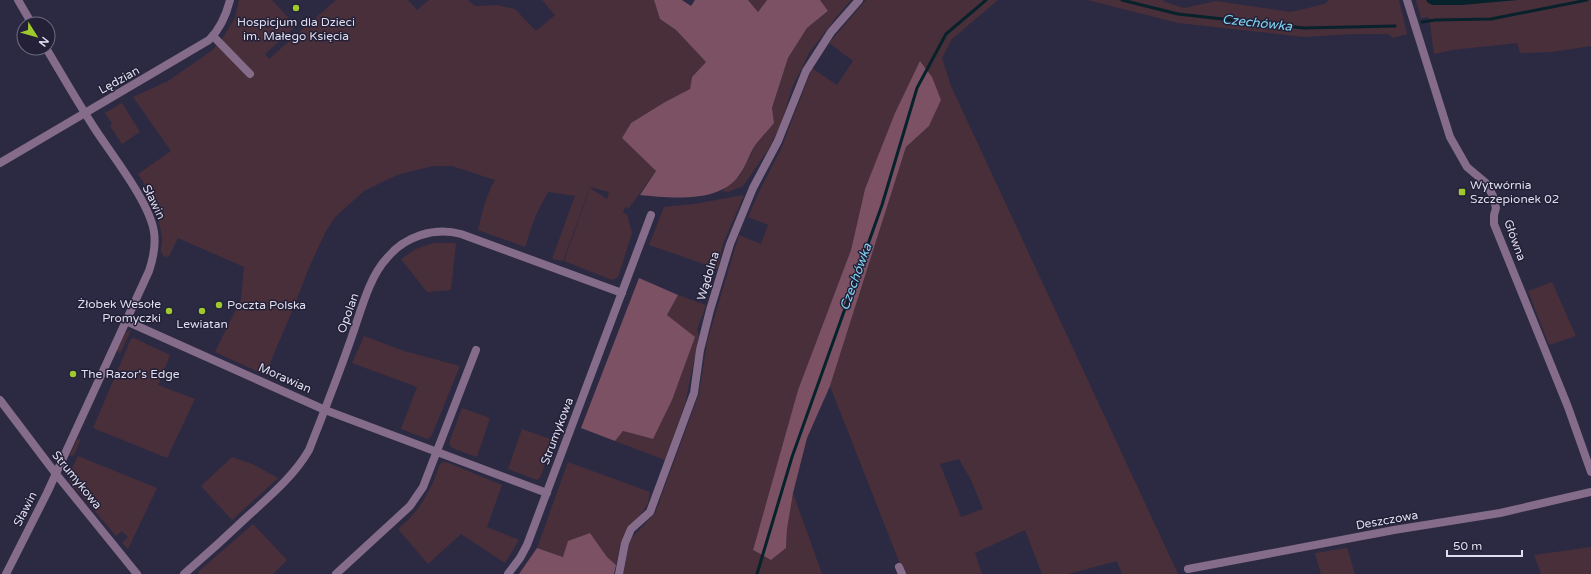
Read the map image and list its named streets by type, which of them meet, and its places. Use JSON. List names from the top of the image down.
{
  "streets": {
    "street": [
      "Lędzian",
      "Sławin",
      "Główna",
      "Wądolna",
      "Opolan",
      "Morawian",
      "Strumykowa",
      "Deszczowa"
    ]
  },
  "crossings": [
    ["Lędzian", "Sławin"],
    ["Sławin", "Morawian"],
    ["Sławin", "Strumykowa"],
    ["Opolan", "Morawian"],
    ["Opolan", "Strumykowa"],
    ["Morawian", "Strumykowa"]
  ],
  "water": ["Czechówka"],
  "places": {
    "other": [
      "Hospicjum dla Dzieci im. Małego Księcia",
      "Poczta Polska",
      "Żłobek Wesołe Promyczki",
      "Lewiatan",
      "The Razor's Edge"
    ],
    "transit": ["Wytwórnia Szczepionek 02"]
  },
  "scale_bar": "50 m",
  "north": "bottom right"
}
